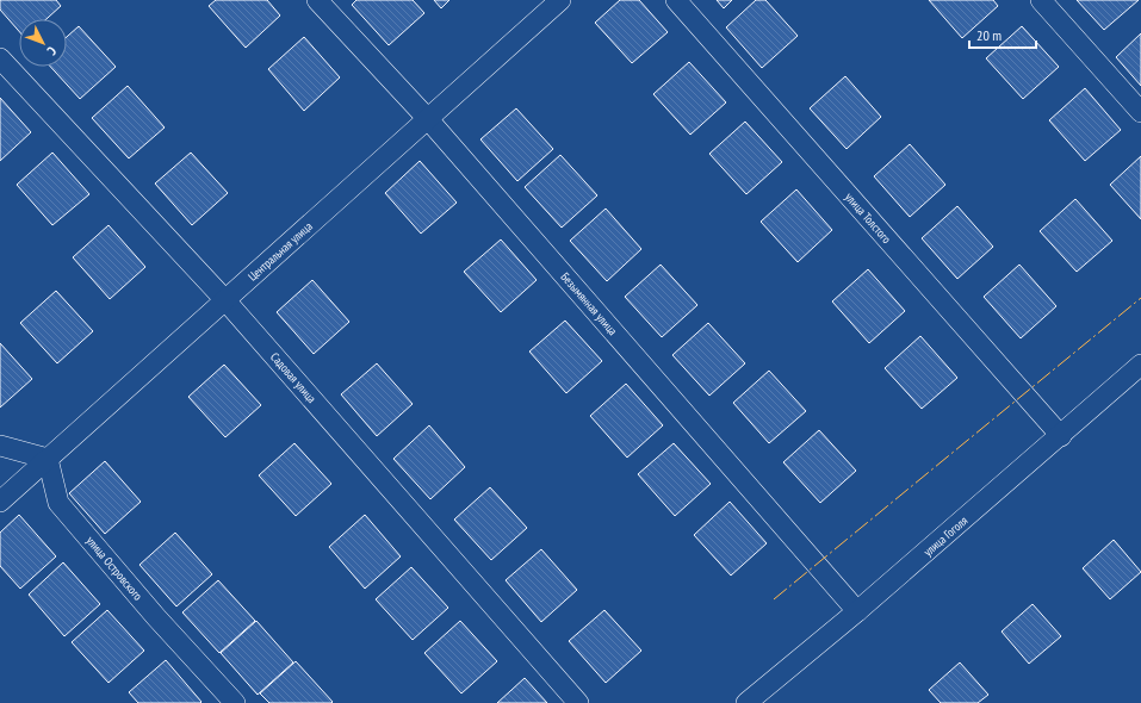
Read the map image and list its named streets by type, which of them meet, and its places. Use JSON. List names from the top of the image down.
{
  "streets": {
    "street": [
      "улица Толстого",
      "Центральная улица",
      "Безымянная улица",
      "Садовая улица",
      "улица Гоголя",
      "улица Островского"
    ]
  },
  "crossings": [
    ["улица Толстого", "улица Гоголя"],
    ["Центральная улица", "Безымянная улица"],
    ["Центральная улица", "Садовая улица"],
    ["Центральная улица", "улица Островского"],
    ["Безымянная улица", "улица Гоголя"]
  ],
  "scale_bar": "20 m",
  "north": "bottom right"
}
